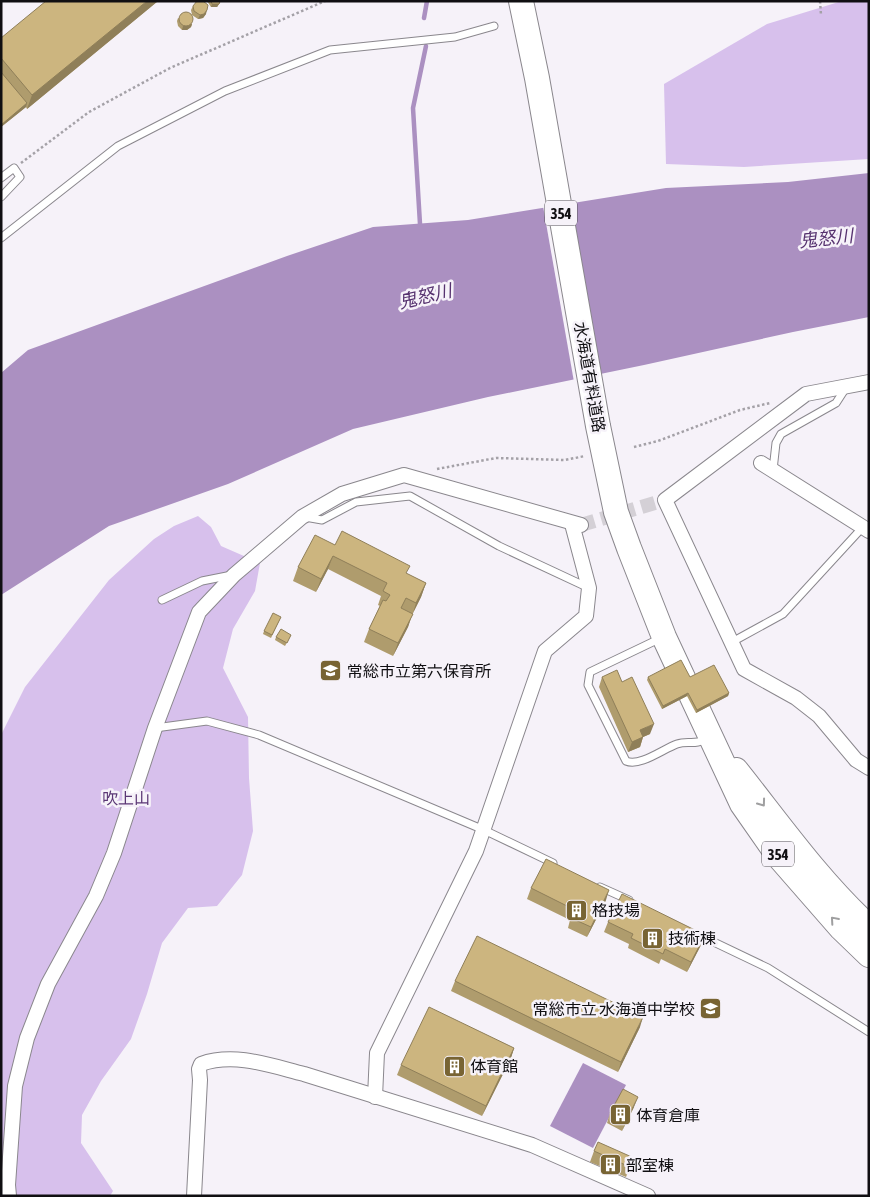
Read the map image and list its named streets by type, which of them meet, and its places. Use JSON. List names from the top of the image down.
{
  "streets": {
    "highway": ["354", "水海道有料道路"]
  },
  "water": ["鬼怒川"],
  "parks": ["吹上山"],
  "places": {
    "school or university": ["常総市立第六保育所", "常総市立 水海道中学校"],
    "building": [
      "格技場",
      "技術棟",
      "体育館",
      "体育倉庫",
      "部室棟"
    ]
  }
}
